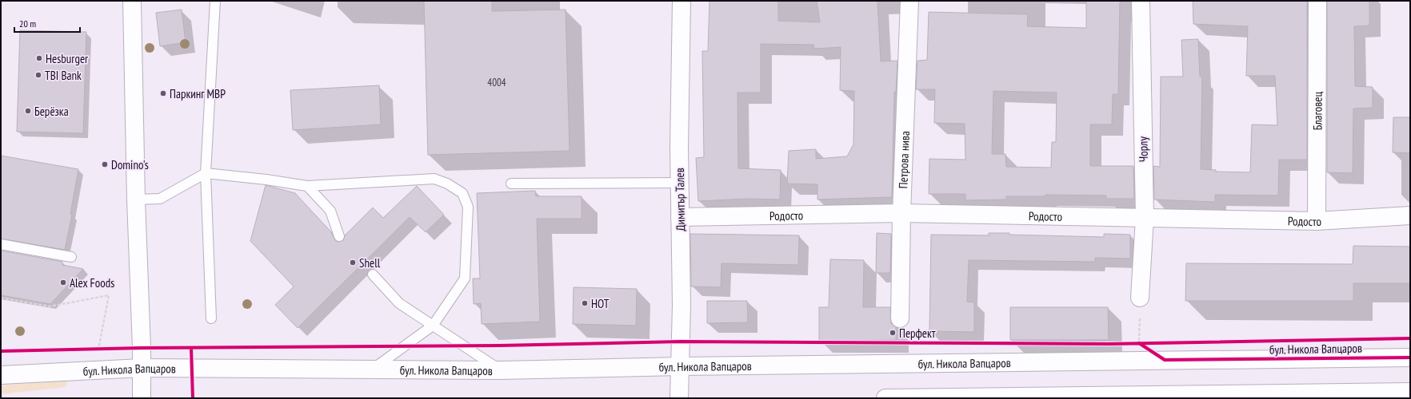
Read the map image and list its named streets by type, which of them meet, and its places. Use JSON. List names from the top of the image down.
{
  "streets": {
    "street": [
      "Благовец",
      "Чорлу",
      "Петрова нива",
      "Димитър Талев",
      "Родосто",
      "бул. Никола Вапцаров"
    ]
  },
  "crossings": [
    ["Благовец", "Родосто"],
    ["Чорлу", "Родосто"],
    ["Петрова нива", "Родосто"],
    ["Димитър Талев", "Родосто"],
    ["Димитър Талев", "бул. Никола Вапцаров"]
  ],
  "places": [
    "Hesburger",
    "TBI Bank",
    "Паркинг МВР",
    "Берёзка",
    "Domino's",
    "Shell",
    "Alex Foods",
    "HOT",
    "Перфект"
  ],
  "house_numbers": ["4004"],
  "scale_bar": "20 m"
}
